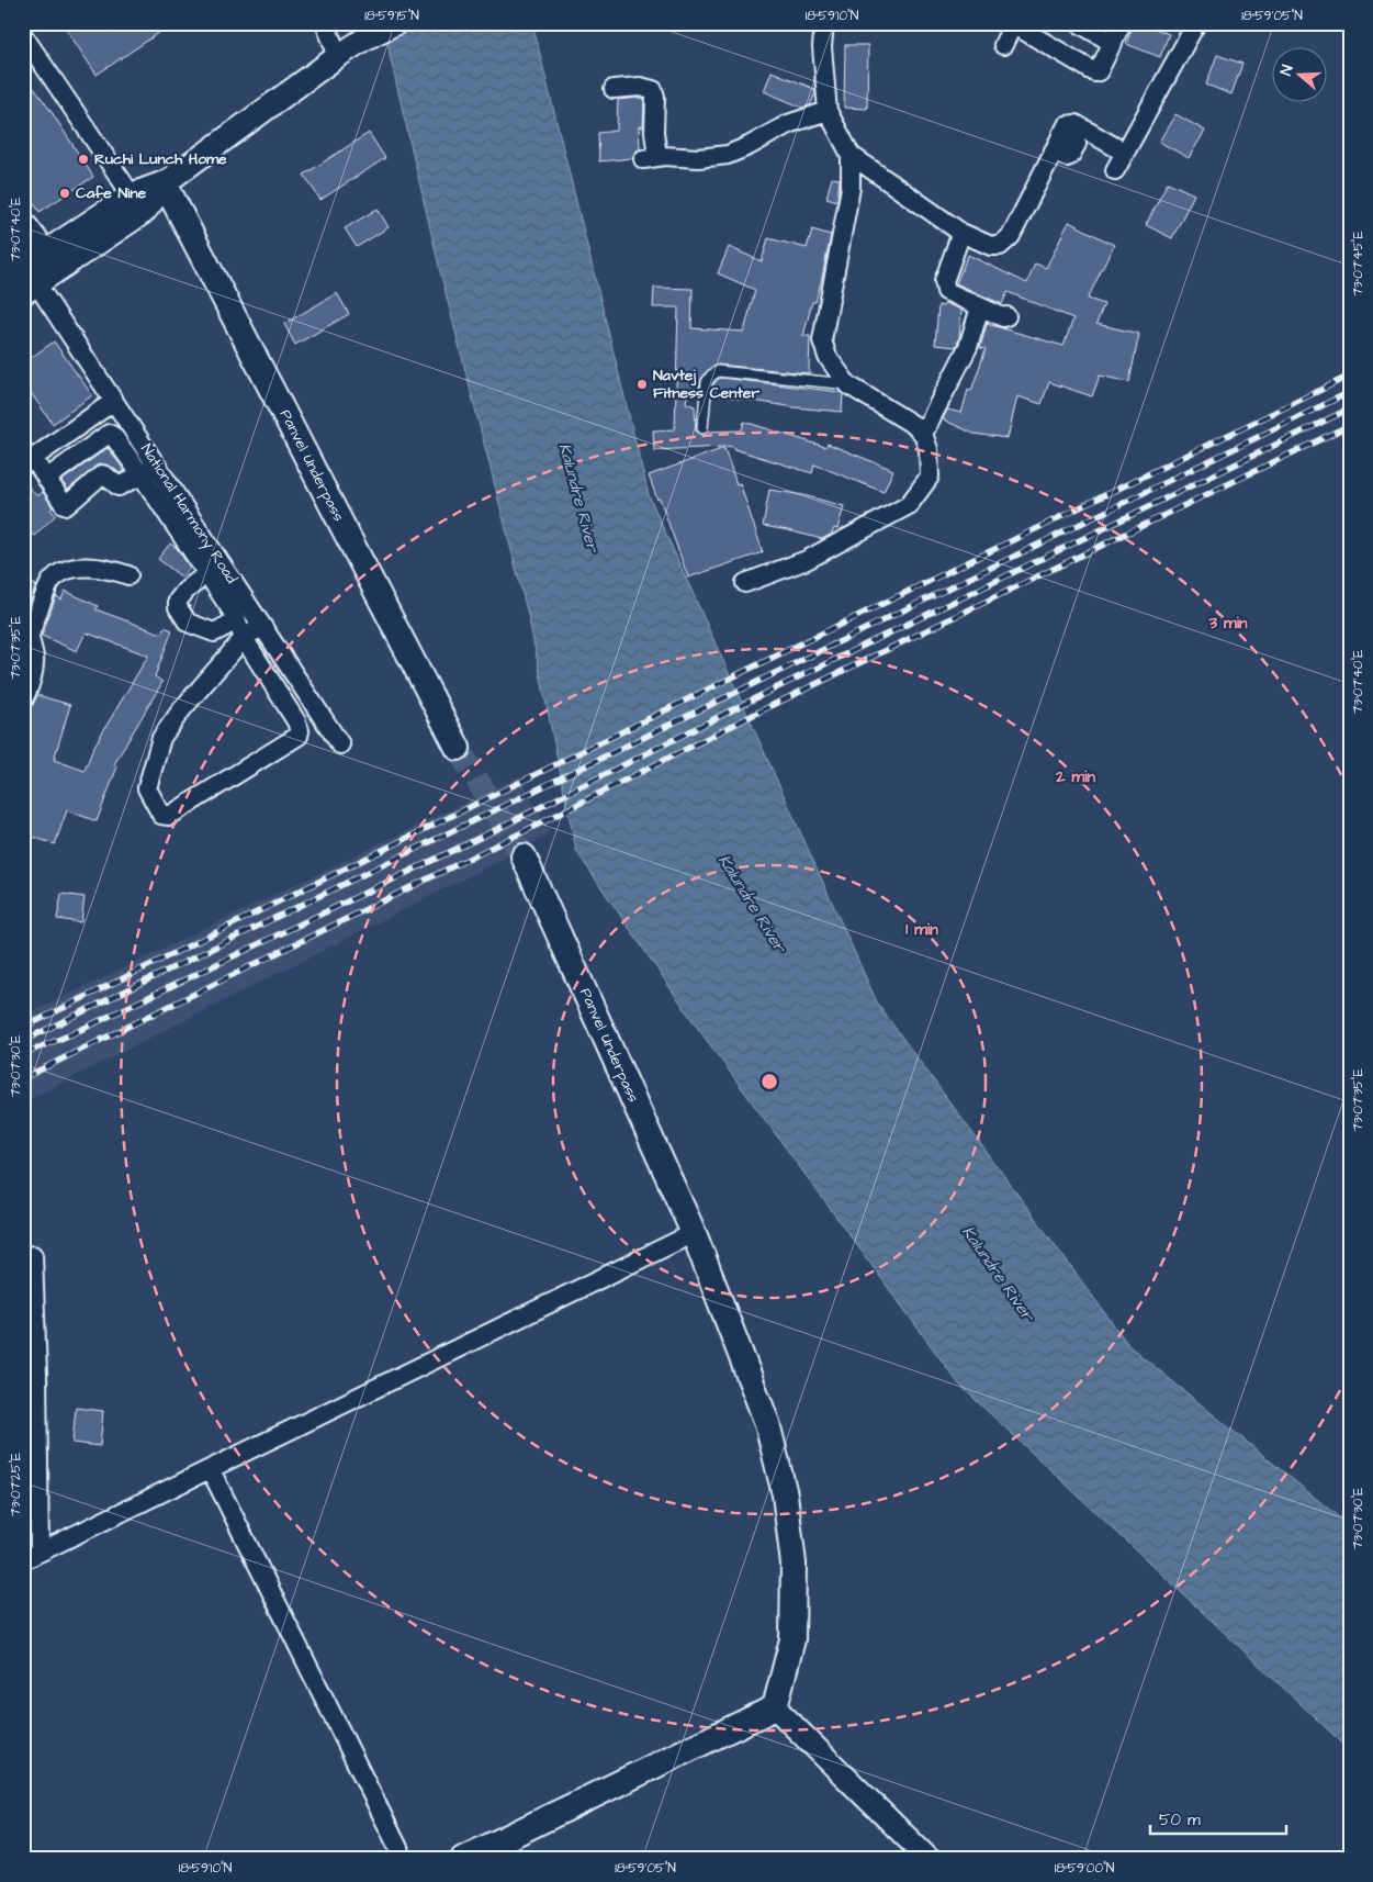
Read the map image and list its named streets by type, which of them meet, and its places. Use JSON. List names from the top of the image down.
{
  "streets": {
    "main road": ["Panvel Underpass"],
    "street": ["National Harmony Road"]
  },
  "water": ["Kalundre River"],
  "places": ["Ruchi Lunch Home", "Cafe Nine", "Navtej Fitness Center"],
  "scale_bar": "50 m",
  "north": "left",
  "coordinates": [
    "18°59'15\"N",
    "18°59'10\"N",
    "18°59'05\"N",
    "73°07'40\"E",
    "73°07'45\"E",
    "73°07'35\"E",
    "73°07'30\"E",
    "73°07'25\"E",
    "18°59'00\"N"
  ],
  "rings": ["3 min", "2 min", "1 min"]
}
